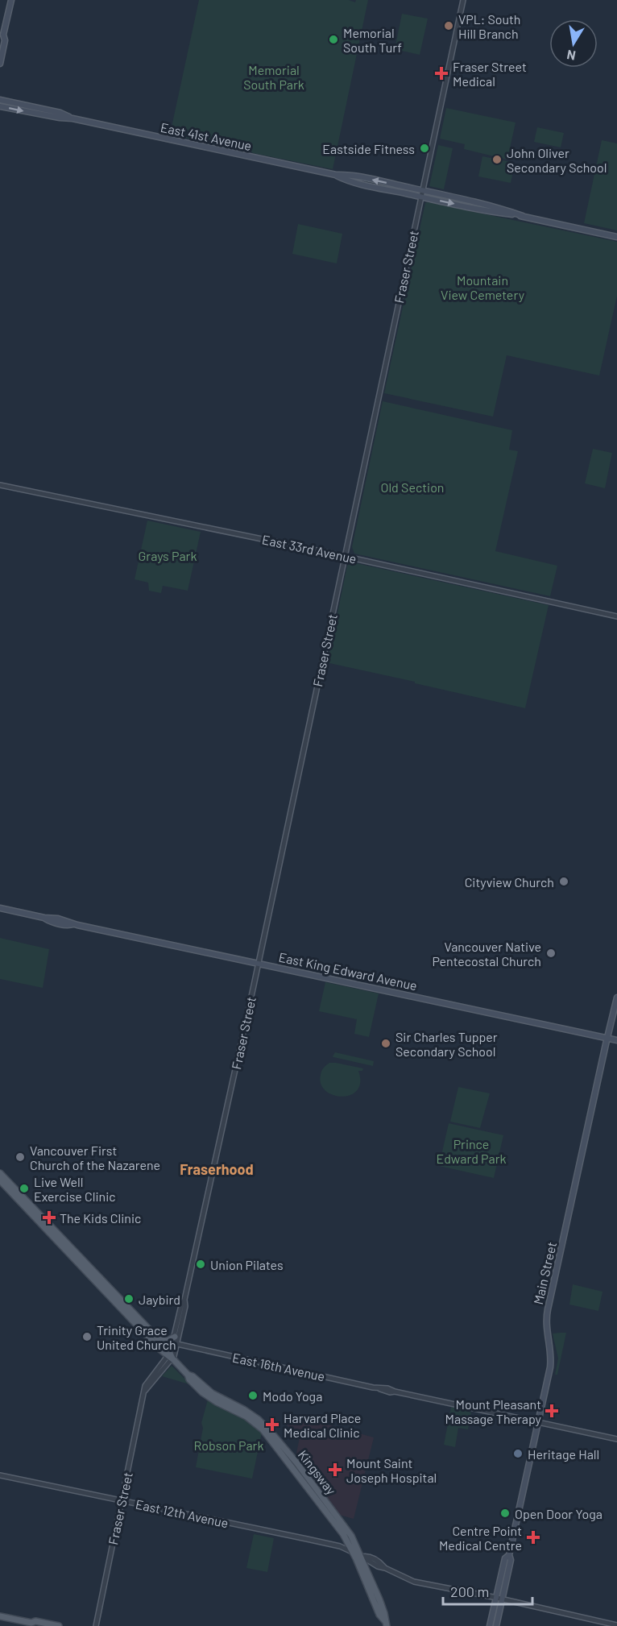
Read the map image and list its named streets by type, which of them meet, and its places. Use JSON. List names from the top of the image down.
{
  "streets": {
    "main road": [
      "East 41st Avenue",
      "East King Edward Avenue",
      "Main Street",
      "Kingsway"
    ],
    "street": [
      "Fraser Street",
      "East 33rd Avenue",
      "East 16th Avenue",
      "East 12th Avenue"
    ]
  },
  "crossings": [
    ["East 41st Avenue", "Fraser Street"],
    ["Fraser Street", "East 33rd Avenue"],
    ["Fraser Street", "East King Edward Avenue"],
    ["Fraser Street", "East 16th Avenue"],
    ["Fraser Street", "Kingsway"],
    ["Fraser Street", "East 12th Avenue"],
    ["East King Edward Avenue", "Main Street"],
    ["Main Street", "East 16th Avenue"],
    ["Main Street", "East 12th Avenue"],
    ["Kingsway", "East 12th Avenue"]
  ],
  "districts": ["Fraserhood"],
  "parks": [
    "Memorial South Park",
    "Mountain View Cemetery",
    "Old Section",
    "Grays Park",
    "Prince Edward Park",
    "Robson Park"
  ],
  "places": {
    "other": [
      "VPL: South Hill Branch",
      "Memorial South Turf",
      "Eastside Fitness",
      "John Oliver Secondary School",
      "Cityview Church",
      "Vancouver Native Pentecostal Church",
      "Sir Charles Tupper Secondary School",
      "Vancouver First Church of the Nazarene",
      "Live Well Exercise Clinic",
      "Union Pilates",
      "Jaybird",
      "Trinity Grace United Church",
      "Modo Yoga",
      "Heritage Hall",
      "Open Door Yoga"
    ],
    "health": [
      "Fraser Street Medical",
      "The Kids Clinic",
      "Mount Pleasant Massage Therapy",
      "Harvard Place Medical Clinic",
      "Mount Saint Joseph Hospital",
      "Centre Point Medical Centre"
    ]
  },
  "scale_bar": "200 m",
  "north": "bottom"
}
